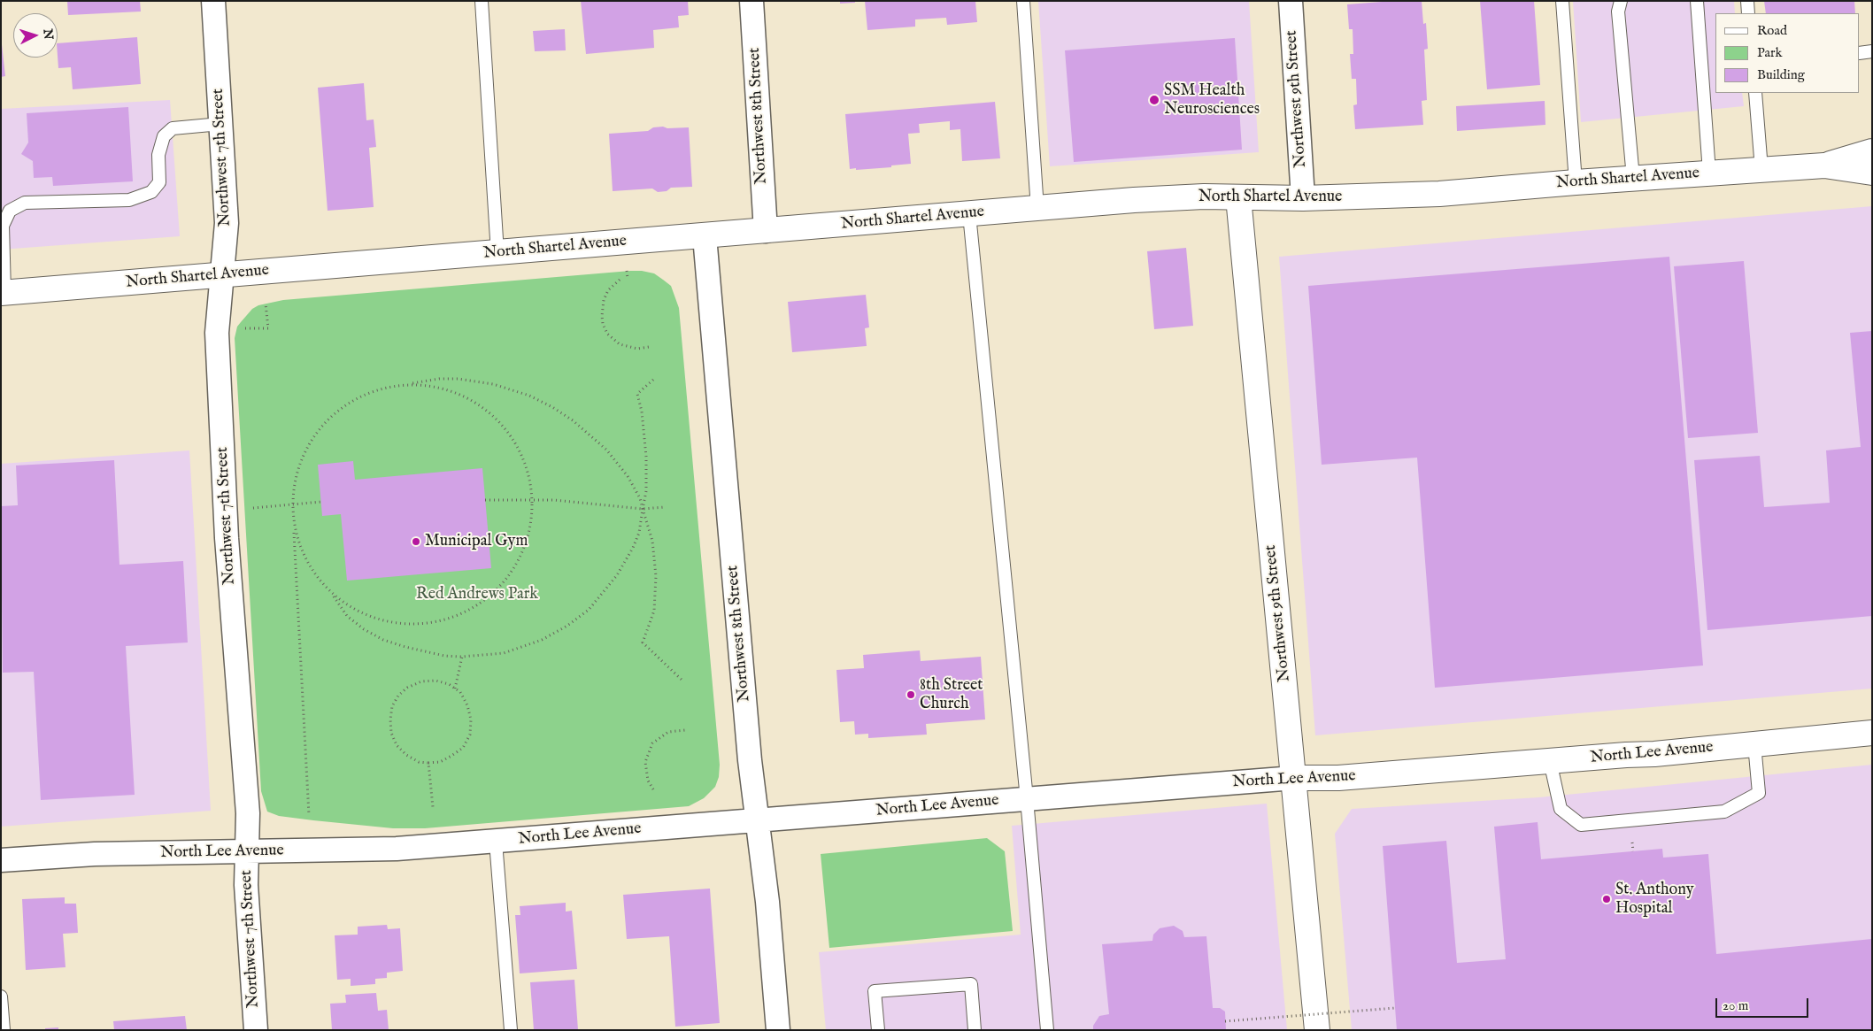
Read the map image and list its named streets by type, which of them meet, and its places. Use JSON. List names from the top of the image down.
{
  "streets": {
    "street": [
      "Northwest 9th Street",
      "Northwest 8th Street",
      "Northwest 7th Street",
      "North Shartel Avenue",
      "North Lee Avenue"
    ]
  },
  "crossings": [
    ["Northwest 9th Street", "North Shartel Avenue"],
    ["Northwest 9th Street", "North Lee Avenue"],
    ["Northwest 8th Street", "North Shartel Avenue"],
    ["Northwest 8th Street", "North Lee Avenue"],
    ["Northwest 7th Street", "North Shartel Avenue"],
    ["Northwest 7th Street", "North Lee Avenue"]
  ],
  "parks": ["Red Andrews Park"],
  "places": [
    "SSM Health Neurosciences",
    "Municipal Gym",
    "8th Street Church",
    "St. Anthony Hospital"
  ],
  "legend": ["Road", "Park", "Building"],
  "scale_bar": "20 m",
  "north": "right"
}
